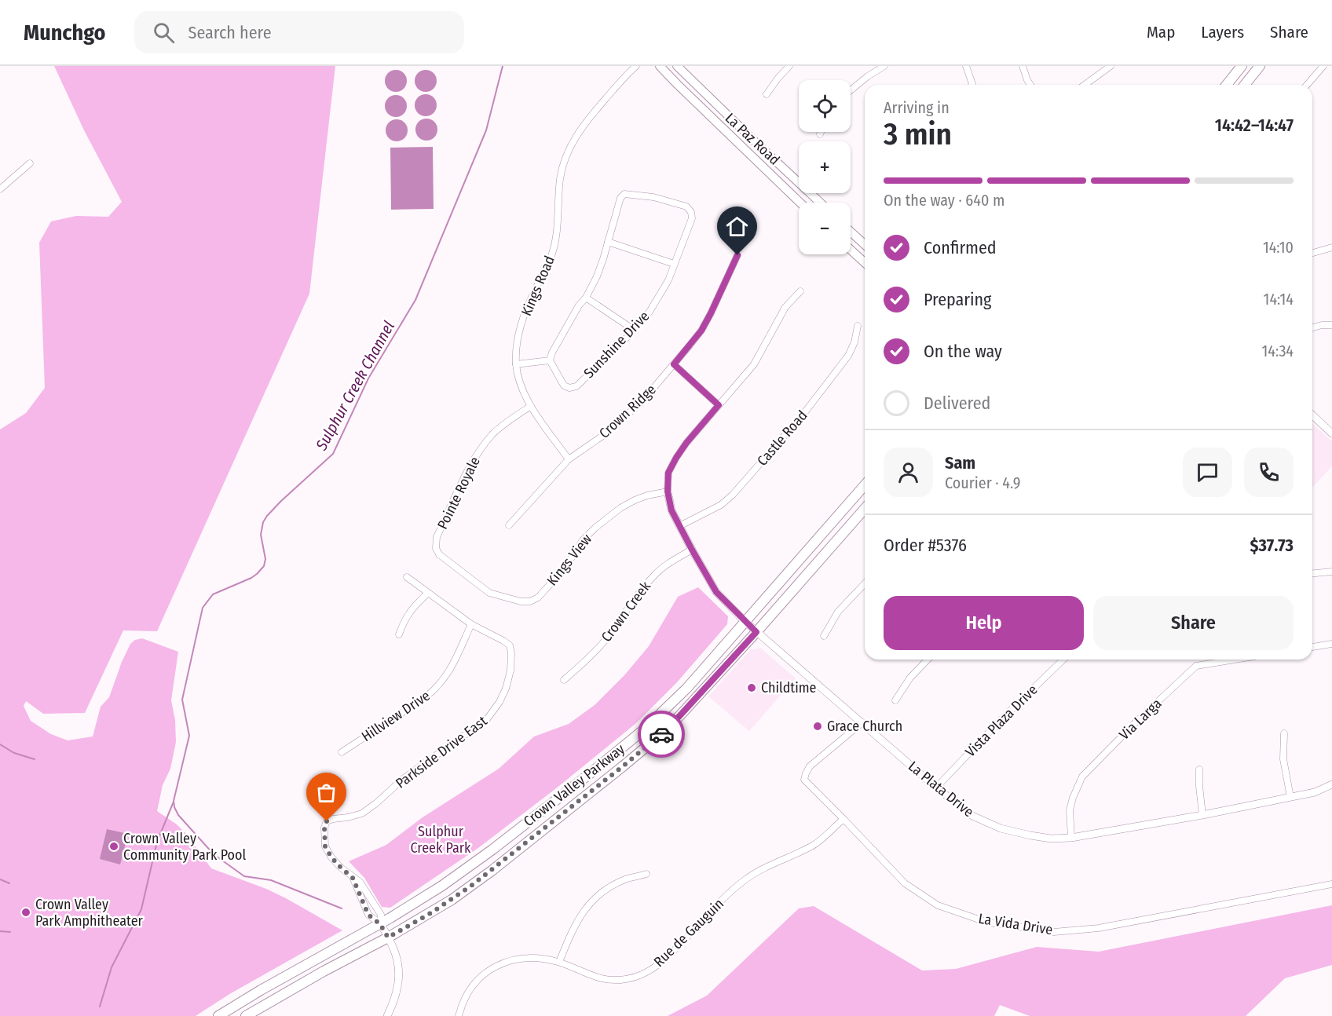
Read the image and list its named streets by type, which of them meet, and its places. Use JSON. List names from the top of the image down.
{
  "streets": {
    "main road": ["La Paz Road", "Crown Valley Parkway"],
    "street": [
      "Kings Road",
      "Sunshine Drive",
      "Crown Ridge",
      "Castle Road",
      "Pointe Royale",
      "Kings View",
      "Crown Creek",
      "Hillview Drive",
      "Via Larga",
      "Vista Plaza Drive",
      "Parkside Drive East",
      "La Plata Drive",
      "La Vida Drive",
      "Rue de Gauguin"
    ]
  },
  "crossings": [
    ["Kings Road", "Crown Ridge"],
    ["Kings Road", "Pointe Royale"],
    ["Castle Road", "La Plata Drive"],
    ["Pointe Royale", "Kings View"],
    ["Kings View", "La Plata Drive"],
    ["Crown Creek", "La Plata Drive"],
    ["Hillview Drive", "Parkside Drive East"],
    ["Via Larga", "La Plata Drive"],
    ["Vista Plaza Drive", "La Plata Drive"],
    ["Crown Valley Parkway", "La Plata Drive"],
    ["La Plata Drive", "La Vida Drive"],
    ["La Vida Drive", "Rue de Gauguin"]
  ],
  "water": ["Sulphur Creek Channel"],
  "parks": ["Sulphur Creek Park"],
  "places": [
    "Childtime",
    "Grace Church",
    "Crown Valley Community Park Pool",
    "Crown Valley Park Amphitheater"
  ],
  "page": {
    "header": "Munchgo",
    "search": "Search here",
    "nav": ["Map", "Layers", "Share"],
    "map_buttons": ["+", "−"],
    "heading": ["3 min", "Arriving in", "14:42–14:47"],
    "panel": [
      "Sam",
      "Courier · 4.9",
      "Order #5376",
      "$37.73"
    ],
    "bar": "On the way · 640 m",
    "list": [
      ["Confirmed", "14:10"],
      ["Preparing", "14:14"],
      ["On the way", "14:34"],
      "Delivered"
    ],
    "buttons": ["Help", "Share"]
  }
}
